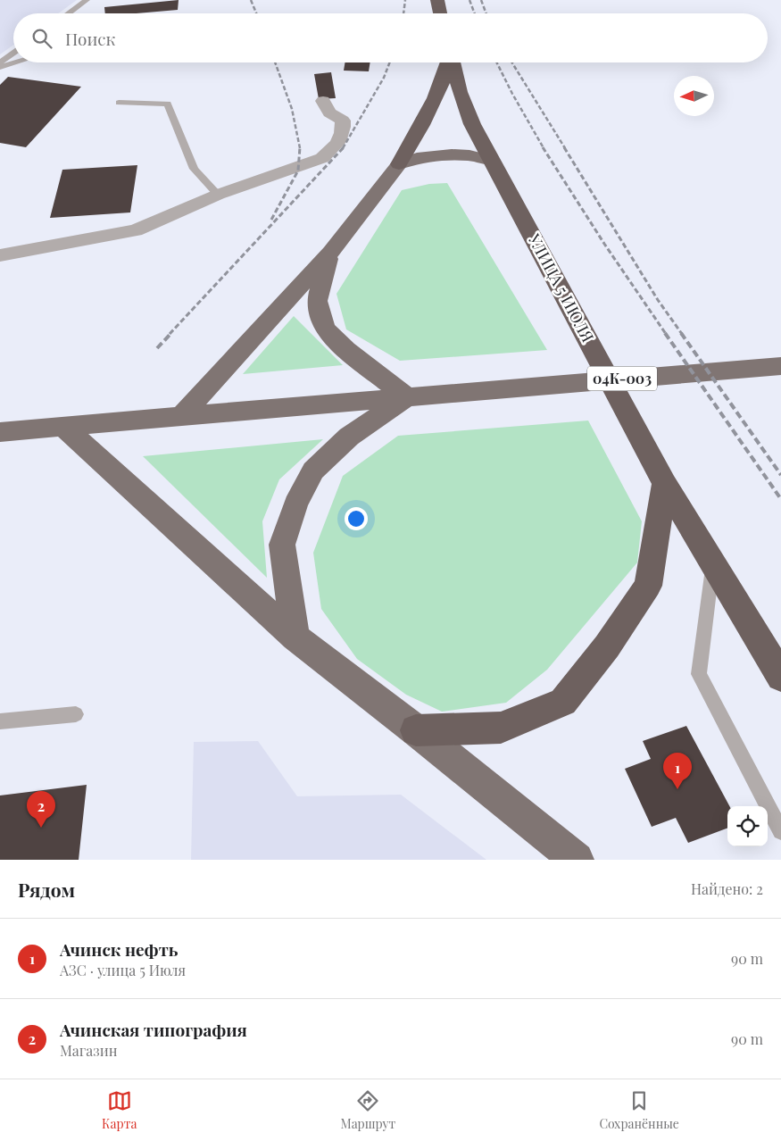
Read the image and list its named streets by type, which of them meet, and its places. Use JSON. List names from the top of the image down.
{
  "streets": {
    "highway": ["УЛИЦА 5 ИЮЛЯ"],
    "main road": ["04К-003"]
  },
  "north": "left",
  "page": {
    "search": "Поиск",
    "pins": ["1", "2"],
    "heading": ["Рядом", "Найдено: 2"],
    "list": [
      {
        "mark": "1",
        "name": "Ачинск нефть",
        "note": "АЗС · улица 5 Июля",
        "value": "90 m"
      },
      {
        "mark": "2",
        "name": "Ачинская типография",
        "note": "Магазин",
        "value": "90 m"
      }
    ],
    "nav": ["Карта", "Маршрут", "Сохранённые"]
  }
}
